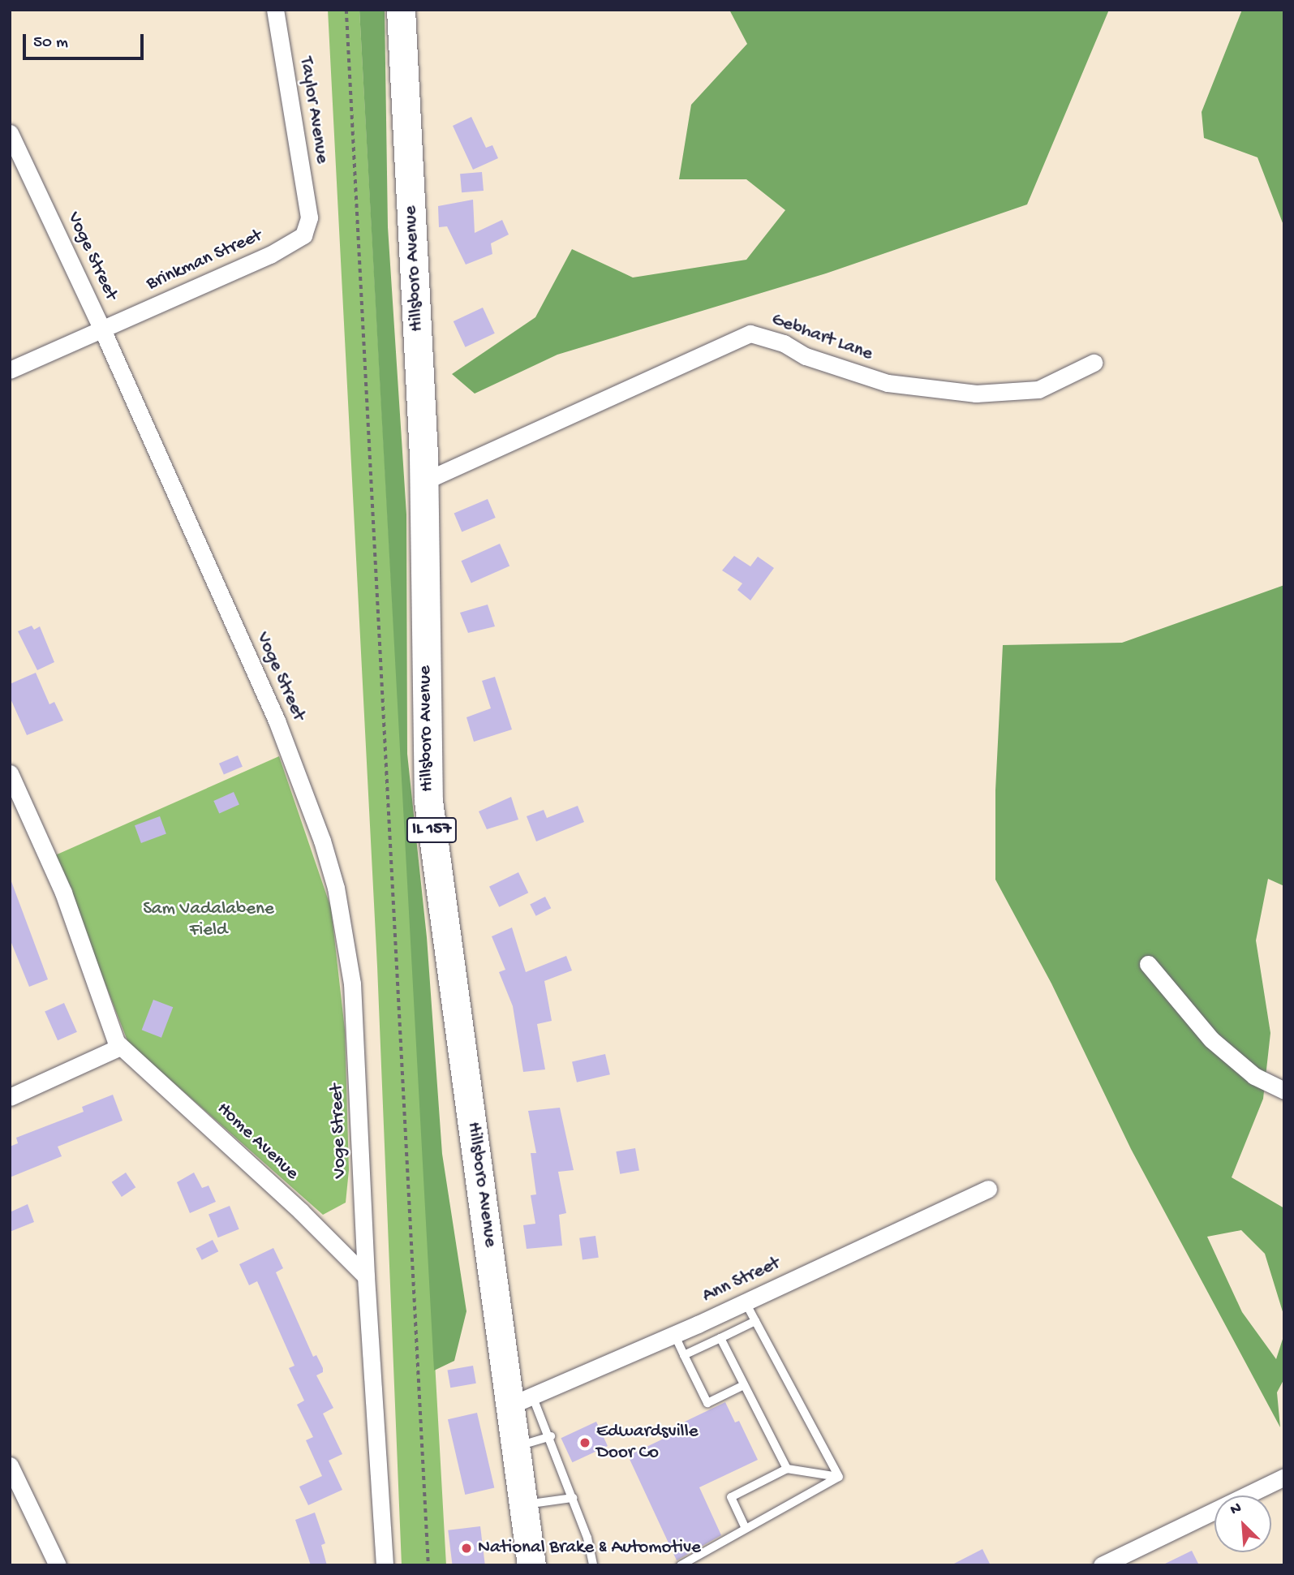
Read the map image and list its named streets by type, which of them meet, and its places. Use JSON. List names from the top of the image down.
{
  "streets": {
    "main road": ["Hillsboro Avenue", "IL 157"],
    "street": [
      "Taylor Avenue",
      "Voge Street",
      "Brinkman Street",
      "Gebhart Lane",
      "Home Avenue",
      "Ann Street"
    ]
  },
  "crossings": [
    ["Taylor Avenue", "Brinkman Street"],
    ["Voge Street", "Brinkman Street"],
    ["Voge Street", "Home Avenue"],
    ["Hillsboro Avenue", "Gebhart Lane"],
    ["Hillsboro Avenue", "Ann Street"]
  ],
  "parks": ["Sam Vadalabene Field"],
  "places": ["Edwardsville Door Co", "National Brake & Automotive"],
  "scale_bar": "50 m",
  "north": "top left"
}
